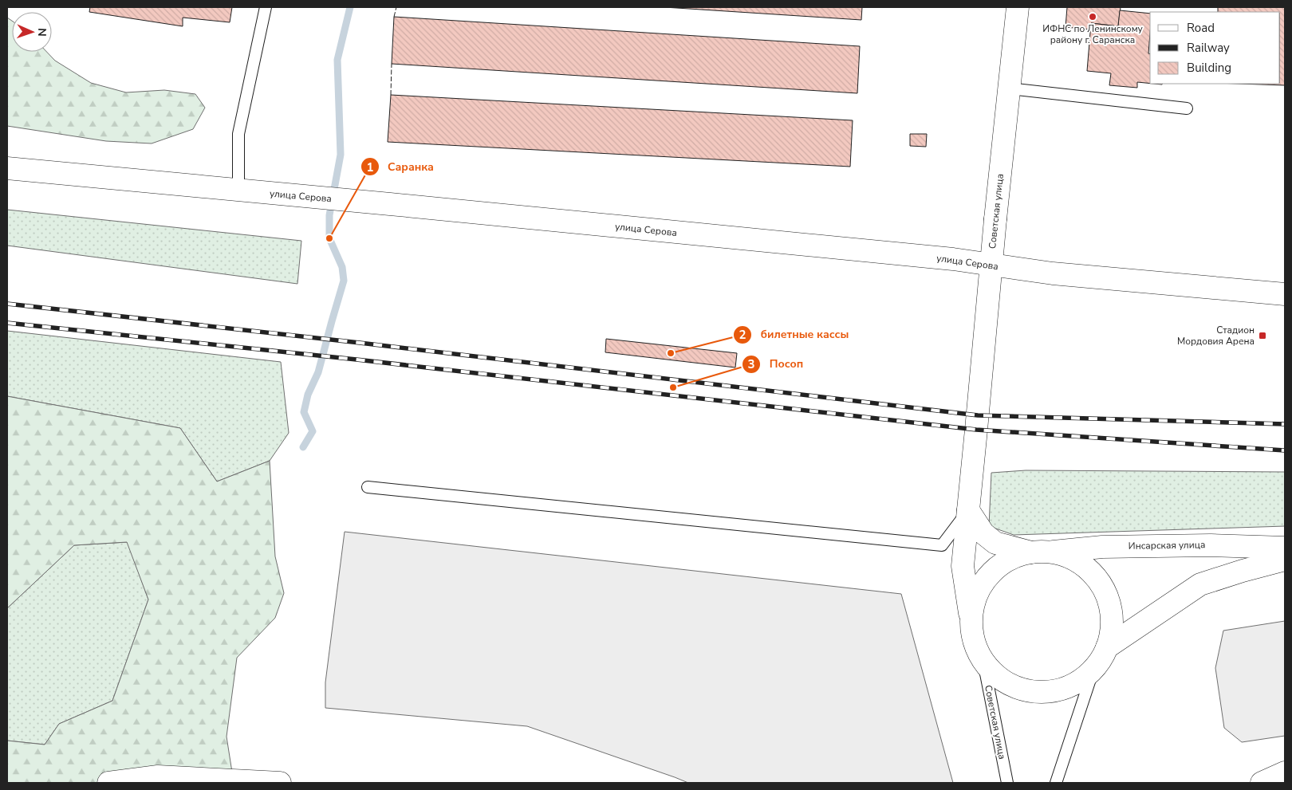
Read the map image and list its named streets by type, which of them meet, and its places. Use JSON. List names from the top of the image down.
{
  "streets": {
    "street": ["улица Серова", "Советская улица", "Инсарская улица"]
  },
  "crossings": [
    ["улица Серова", "Советская улица"],
    ["Советская улица", "Инсарская улица"]
  ],
  "places": {
    "other": [
      "ИФНС по Ленинскому району г. Саранска",
      "Саранка",
      "билетные кассы",
      "Посоп"
    ],
    "transit": ["Стадион Мордовия Арена"]
  },
  "legend": ["Road", "Railway", "Building"],
  "north": "right"
}
